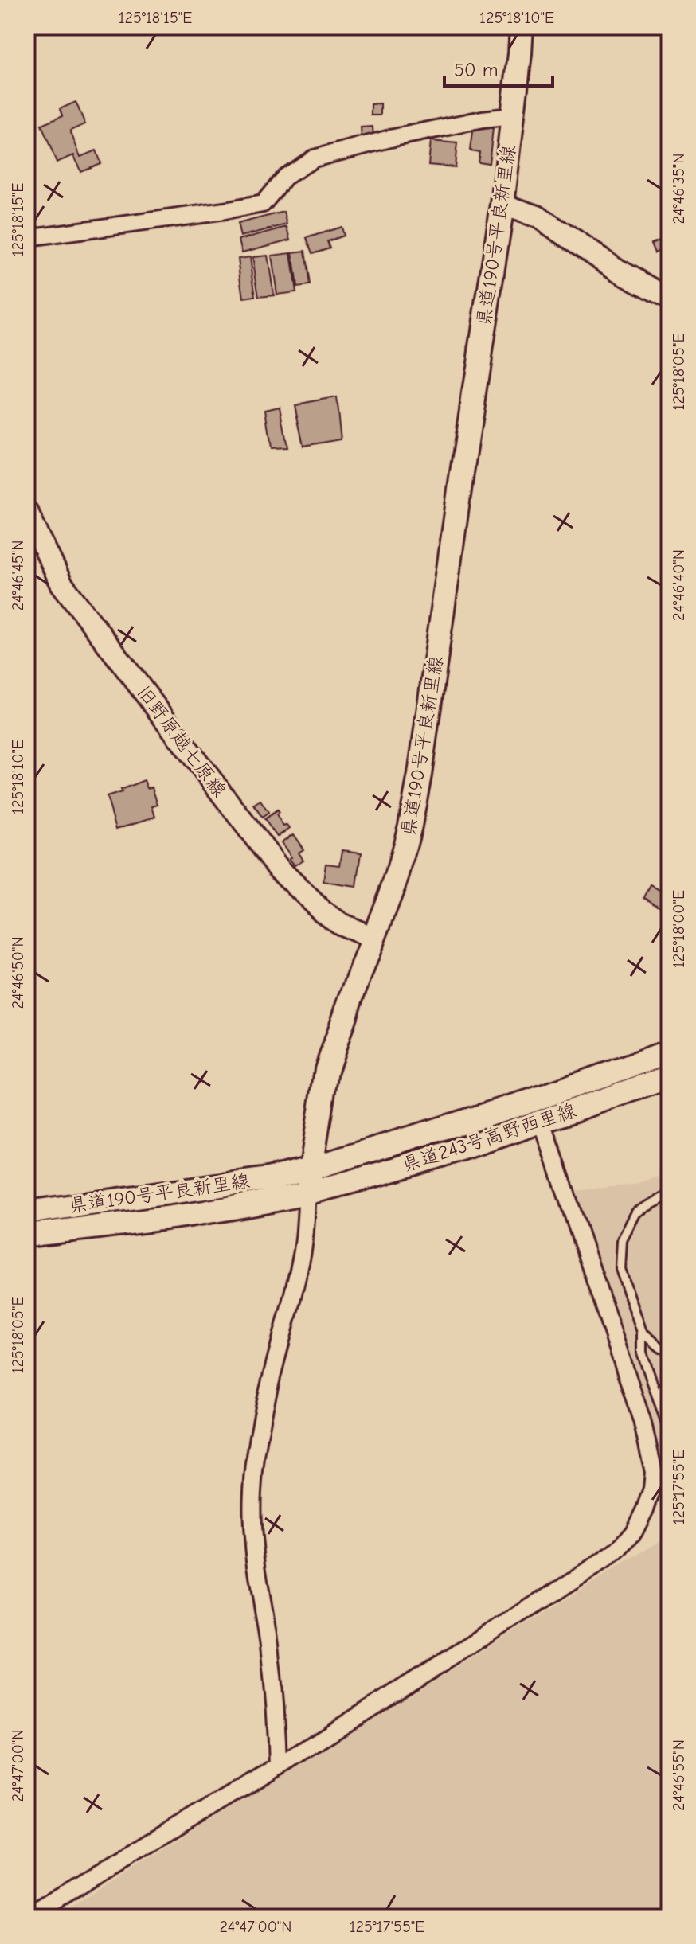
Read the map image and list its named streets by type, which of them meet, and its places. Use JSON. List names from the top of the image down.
{
  "streets": {
    "main road": ["県道190号平良新里線", "県道243号高野西里線"],
    "street": ["旧野原越七原線"]
  },
  "crossings": [
    ["県道190号平良新里線", "旧野原越七原線"],
    ["県道190号平良新里線", "県道243号高野西里線"]
  ],
  "scale_bar": "50 m",
  "coordinates": [
    "125°18'15\"E",
    "125°18'10\"E",
    "24°46'35\"N",
    "125°18'05\"E",
    "24°46'45\"N",
    "24°46'40\"N",
    "125°18'00\"E",
    "24°46'50\"N",
    "125°17'55\"E",
    "24°47'00\"N",
    "24°46'55\"N"
  ]
}
